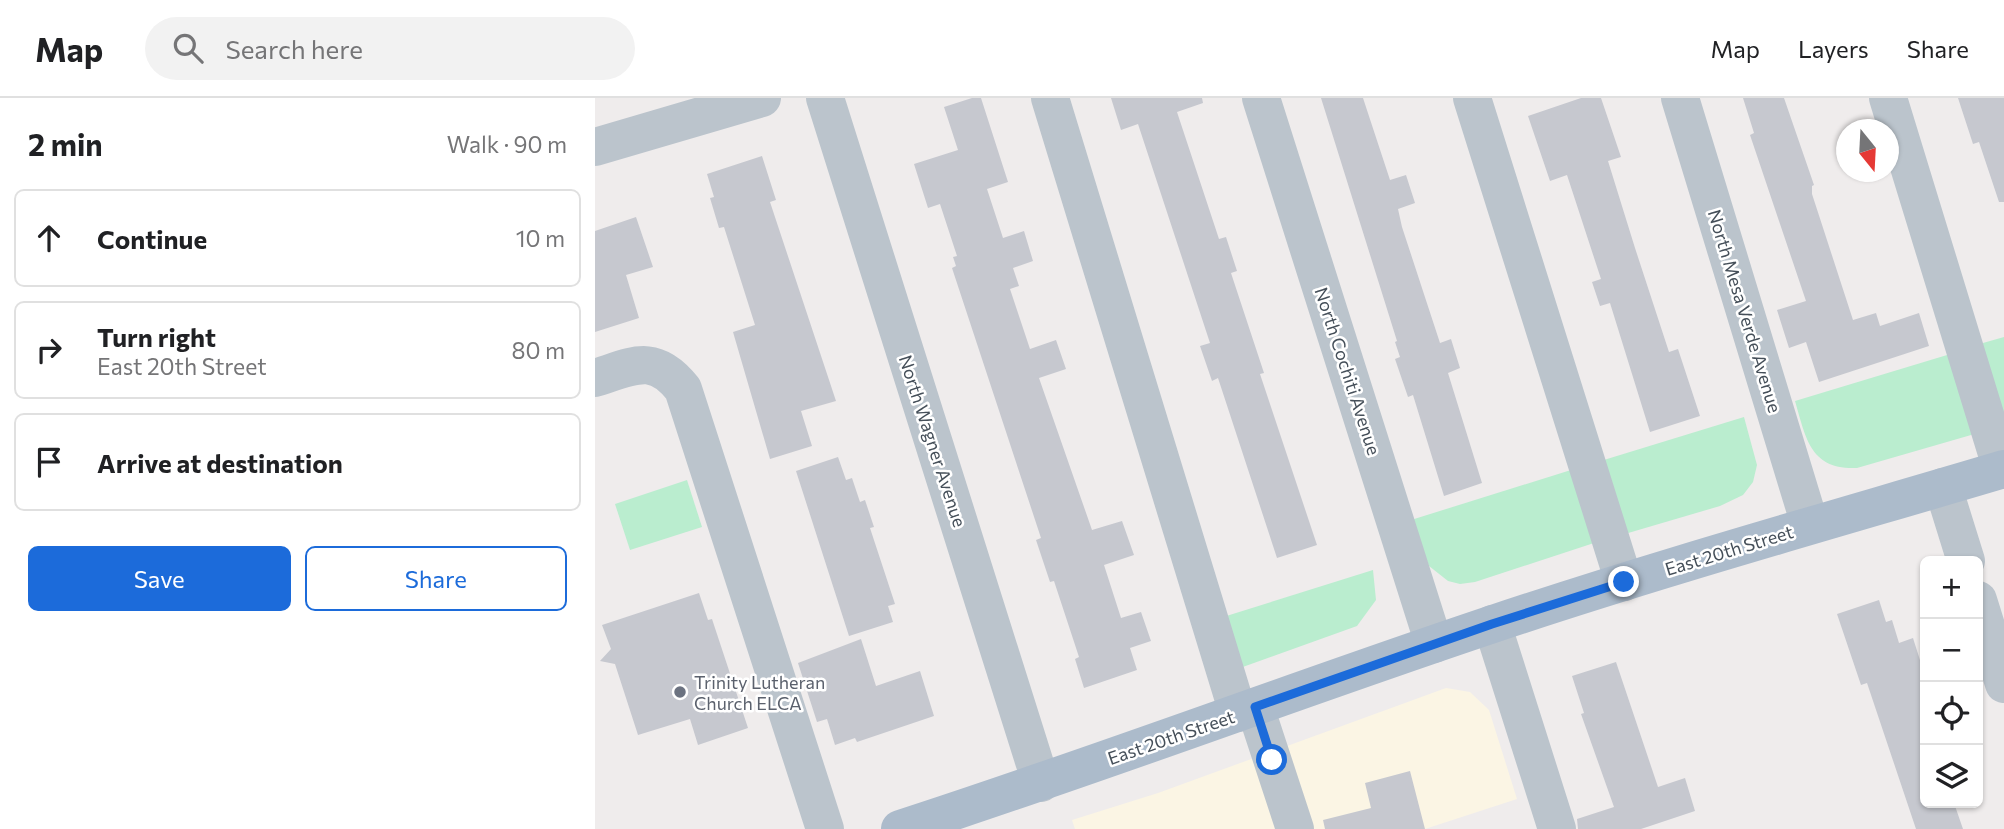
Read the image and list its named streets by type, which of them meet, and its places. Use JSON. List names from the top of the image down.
{
  "streets": {
    "main road": ["East 20th Street"],
    "street": ["North Mesa Verde Avenue", "North Cochiti Avenue", "North Wagner Avenue"]
  },
  "crossings": [
    ["North Mesa Verde Avenue", "East 20th Street"],
    ["North Cochiti Avenue", "East 20th Street"],
    ["North Wagner Avenue", "East 20th Street"]
  ],
  "places": ["Trinity Lutheran Church ELCA"],
  "north": "bottom",
  "page": {
    "header": "Map",
    "search": "Search here",
    "nav": ["Map", "Layers", "Share"],
    "heading": ["2 min", "Walk · 90 m"],
    "list": [
      ["Continue", "10 m"],
      ["Turn right", "East 20th Street", "80 m"],
      "Arrive at destination"
    ],
    "buttons": ["Save", "Share"],
    "map_buttons": ["+", "−"]
  }
}
